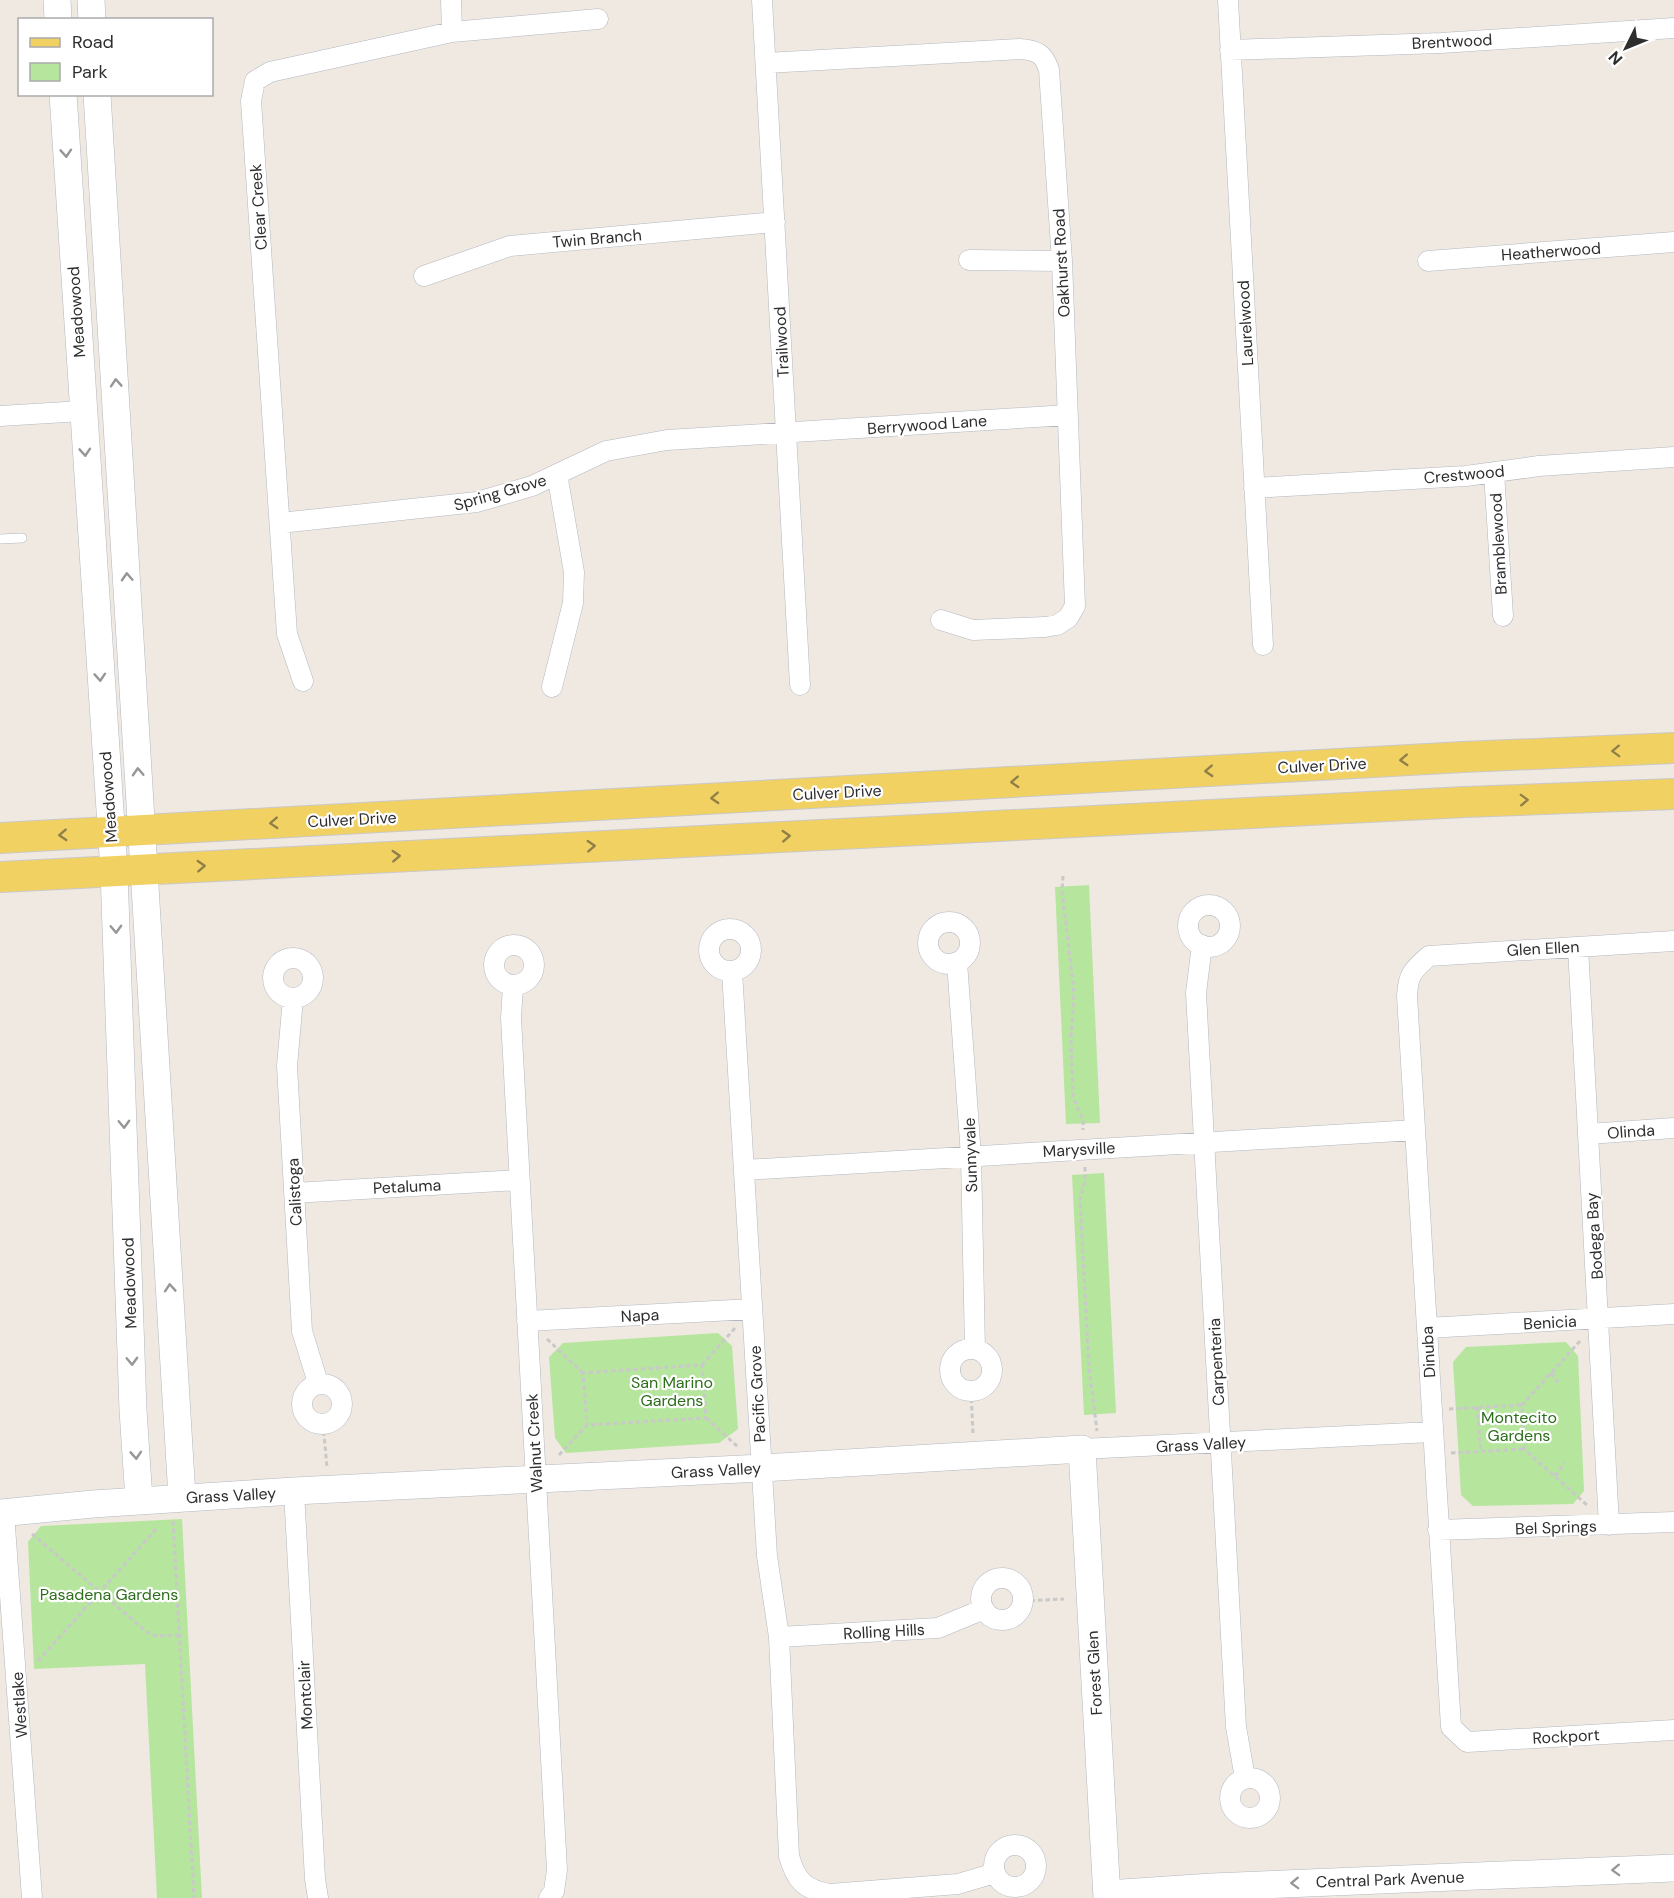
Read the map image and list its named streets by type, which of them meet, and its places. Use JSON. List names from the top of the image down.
{
  "streets": {
    "main road": [
      "Meadowood",
      "Culver Drive",
      "Grass Valley",
      "Forest Glen",
      "Central Park Avenue"
    ],
    "street": [
      "Brentwood",
      "Clear Creek",
      "Twin Branch",
      "Heatherwood",
      "Oakhurst Road",
      "Laurelwood",
      "Trailwood",
      "Berrywood Lane",
      "Crestwood",
      "Spring Grove",
      "Bramblewood",
      "Glen Ellen",
      "Olinda",
      "Marysville",
      "Sunnyvale",
      "Petaluma",
      "Calistoga",
      "Bodega Bay",
      "Napa",
      "Benicia",
      "Dinuba",
      "Carpenteria",
      "Pacific Grove",
      "Walnut Creek",
      "Bel Springs",
      "Rolling Hills",
      "Montclair",
      "Westlake",
      "Rockport"
    ]
  },
  "crossings": [
    ["Brentwood", "Laurelwood"],
    ["Clear Creek", "Spring Grove"],
    ["Twin Branch", "Trailwood"],
    ["Oakhurst Road", "Trailwood"],
    ["Oakhurst Road", "Berrywood Lane"],
    ["Meadowood", "Culver Drive"],
    ["Meadowood", "Grass Valley"],
    ["Laurelwood", "Crestwood"],
    ["Trailwood", "Berrywood Lane"],
    ["Trailwood", "Spring Grove"],
    ["Berrywood Lane", "Spring Grove"],
    ["Crestwood", "Bramblewood"],
    ["Glen Ellen", "Bodega Bay"],
    ["Glen Ellen", "Dinuba"],
    ["Olinda", "Bodega Bay"],
    ["Marysville", "Sunnyvale"],
    ["Marysville", "Dinuba"],
    ["Marysville", "Carpenteria"],
    ["Marysville", "Pacific Grove"],
    ["Petaluma", "Calistoga"],
    ["Petaluma", "Walnut Creek"],
    ["Bodega Bay", "Benicia"],
    ["Bodega Bay", "Bel Springs"],
    ["Napa", "Pacific Grove"],
    ["Napa", "Walnut Creek"],
    ["Benicia", "Dinuba"],
    ["Dinuba", "Grass Valley"],
    ["Dinuba", "Bel Springs"],
    ["Dinuba", "Rockport"],
    ["Carpenteria", "Grass Valley"],
    ["Pacific Grove", "Grass Valley"],
    ["Pacific Grove", "Rolling Hills"],
    ["Walnut Creek", "Grass Valley"],
    ["Grass Valley", "Forest Glen"],
    ["Grass Valley", "Montclair"],
    ["Grass Valley", "Westlake"],
    ["Forest Glen", "Central Park Avenue"]
  ],
  "one_way": ["Central Park Avenue"],
  "parks": ["San Marino Gardens", "Montecito Gardens", "Pasadena Gardens"],
  "legend": ["Road", "Park"],
  "north": "bottom left"
}
